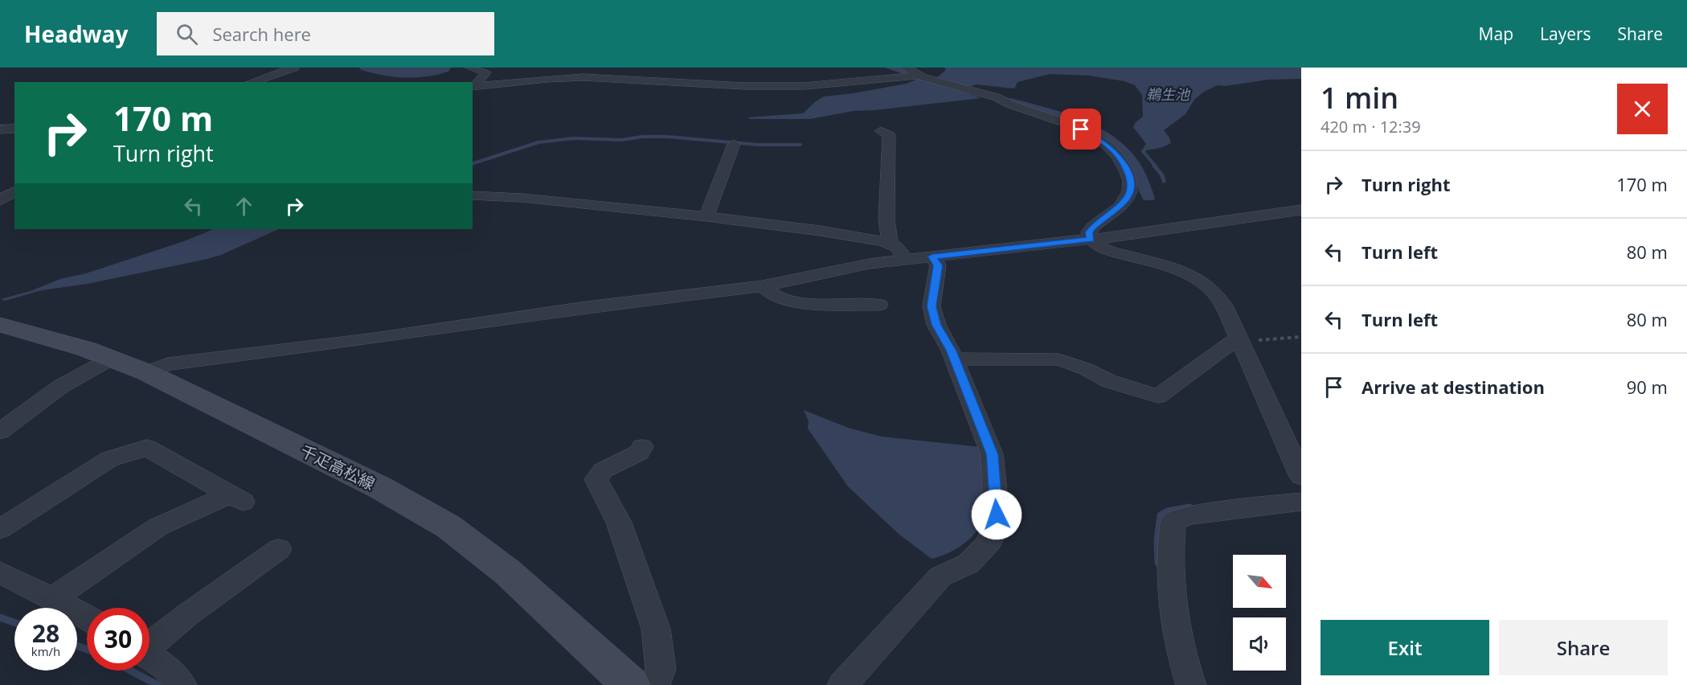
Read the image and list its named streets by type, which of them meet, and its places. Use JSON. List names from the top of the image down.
{
  "streets": {
    "main road": ["千疋高松線"]
  },
  "water": ["鵜生池"],
  "north": "bottom right",
  "page": {
    "header": "Headway",
    "search": "Search here",
    "nav": ["Map", "Layers", "Share"],
    "heading": ["1 min", "420 m · 12:39"],
    "turn": ["170 m", "Turn right"],
    "list": [
      {
        "name": "Turn right",
        "value": "170 m"
      },
      {
        "name": "Turn left",
        "value": "80 m"
      },
      {
        "name": "Turn left",
        "value": "80 m"
      },
      {
        "name": "Arrive at destination",
        "value": "90 m"
      }
    ],
    "speed": "28 km/h",
    "limit": "30",
    "buttons": ["Exit", "Share"]
  }
}
